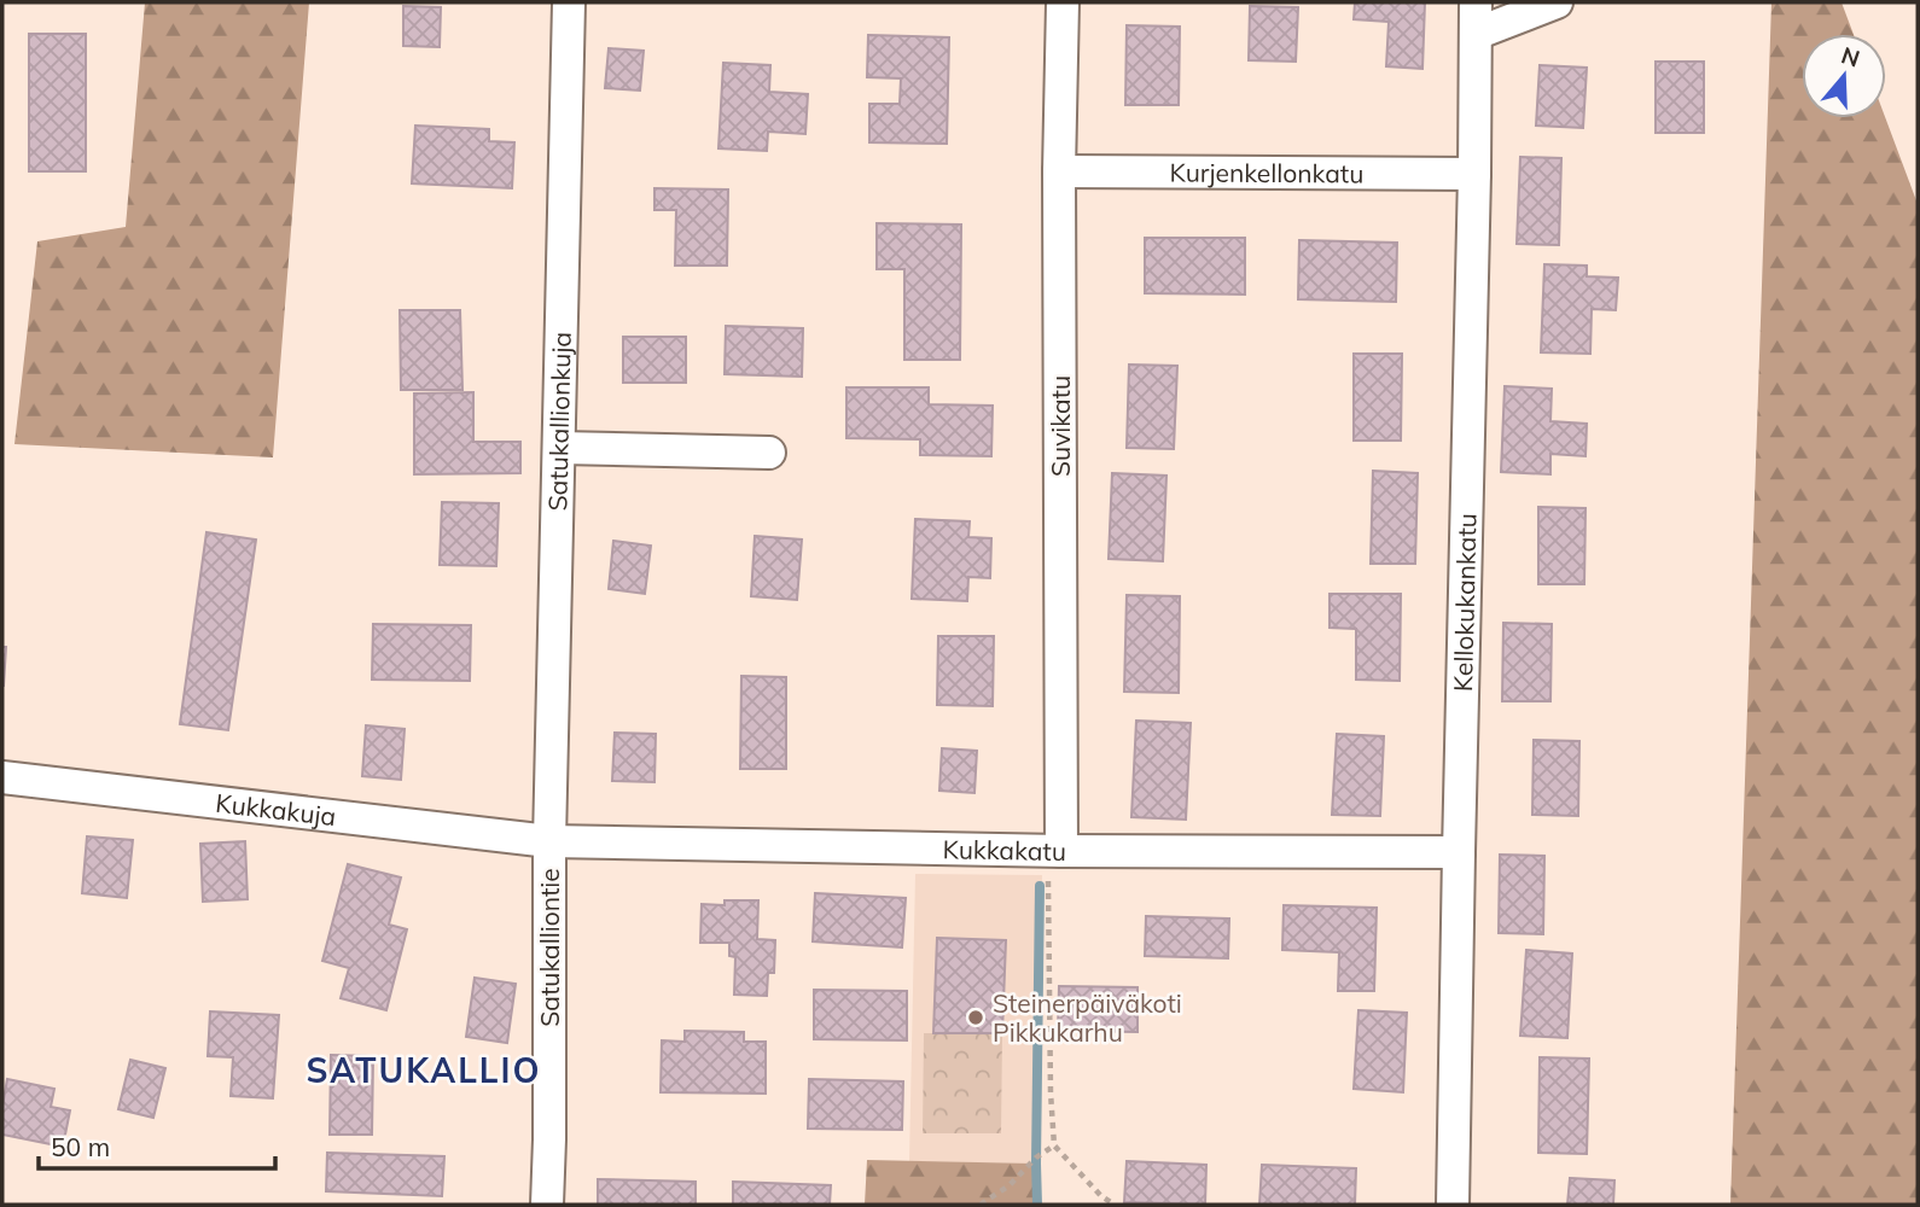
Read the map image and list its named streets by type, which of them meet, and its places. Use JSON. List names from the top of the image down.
{
  "streets": {
    "street": [
      "Kurjenkellonkatu",
      "Satukallionkuja",
      "Suvikatu",
      "Kellokukankatu",
      "Kukkakuja",
      "Kukkakatu",
      "Satukalliontie"
    ]
  },
  "crossings": [
    ["Kurjenkellonkatu", "Suvikatu"],
    ["Kurjenkellonkatu", "Kellokukankatu"],
    ["Satukallionkuja", "Kukkakuja"],
    ["Satukallionkuja", "Kukkakatu"],
    ["Satukallionkuja", "Satukalliontie"],
    ["Suvikatu", "Kukkakatu"],
    ["Kellokukankatu", "Kukkakatu"],
    ["Kukkakuja", "Kukkakatu"],
    ["Kukkakuja", "Satukalliontie"],
    ["Kukkakatu", "Satukalliontie"]
  ],
  "districts": ["SATUKALLIO"],
  "places": ["Steinerpäiväkoti Pikkukarhu"],
  "scale_bar": "50 m",
  "north": "top"
}
